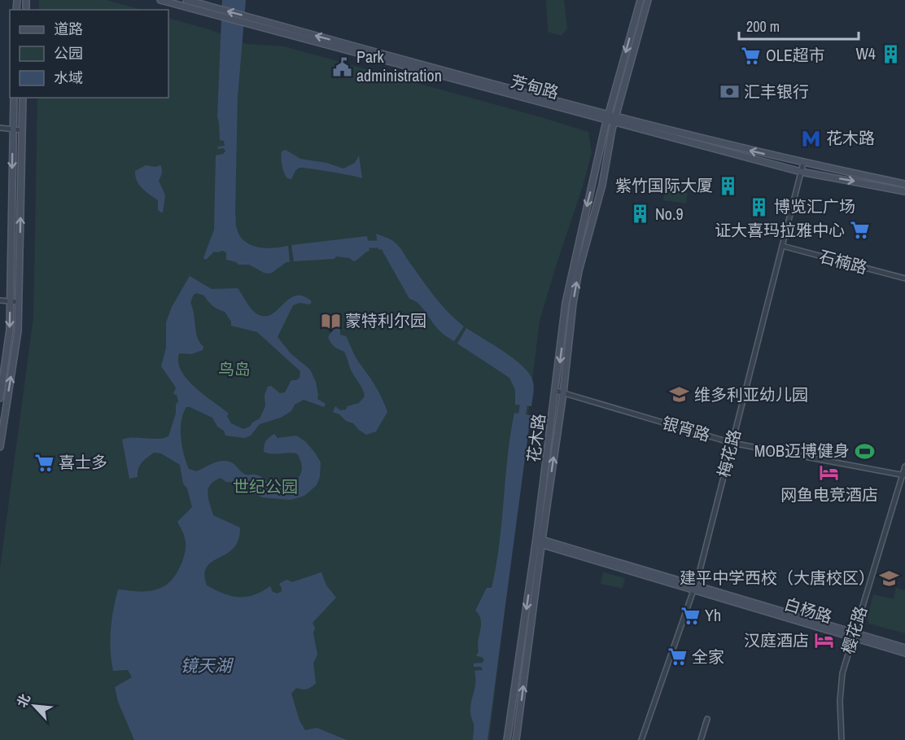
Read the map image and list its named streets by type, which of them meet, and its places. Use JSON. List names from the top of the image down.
{
  "streets": {
    "main road": ["芳甸路", "花木路", "白杨路"],
    "street": [
      "石楠路",
      "银宵路",
      "梅花路",
      "樱花路"
    ]
  },
  "crossings": [
    ["芳甸路", "花木路"],
    ["芳甸路", "梅花路"],
    ["石楠路", "梅花路"],
    ["银宵路", "花木路"],
    ["银宵路", "梅花路"],
    ["银宵路", "樱花路"],
    ["花木路", "白杨路"],
    ["梅花路", "白杨路"],
    ["白杨路", "樱花路"]
  ],
  "water": ["镜天湖"],
  "parks": ["鸟岛", "世纪公园"],
  "places": {
    "building": [
      "W4",
      "紫竹国际大厦",
      "博览汇广场",
      "No.9"
    ],
    "supermarket": [
      "OLE超市",
      "证大喜玛拉雅中心",
      "喜士多",
      "Yh",
      "全家"
    ],
    "public building": ["Park administration"],
    "bank": ["汇丰银行"],
    "metro station": ["花木路"],
    "library": ["蒙特利尔园"],
    "school or university": ["维多利亚幼儿园", "建平中学西校（大唐校区）"],
    "sports": ["MOB迈博健身"],
    "hotel": ["网鱼电竞酒店", "汉庭酒店"]
  },
  "legend": ["道路", "公园", "水域"],
  "scale_bar": "200 m",
  "north": "top left"
}
